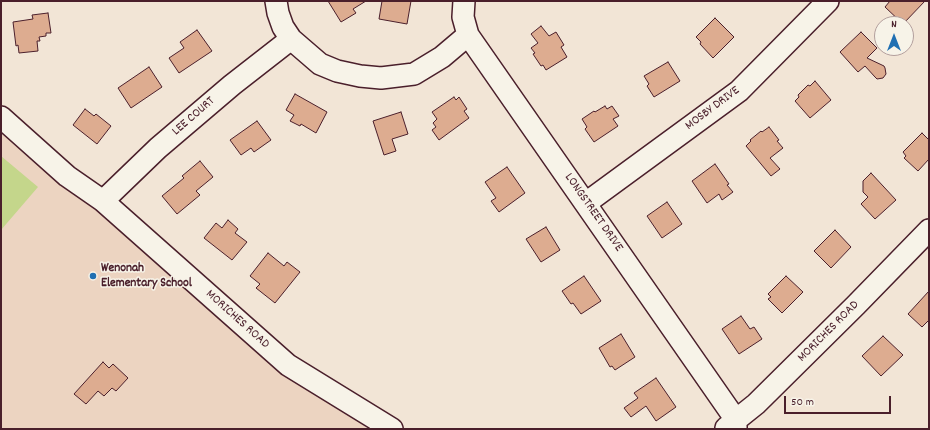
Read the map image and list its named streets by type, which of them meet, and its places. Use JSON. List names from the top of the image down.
{
  "streets": {
    "street": [
      "MOSBY DRIVE",
      "LEE COURT",
      "LONGSTREET DRIVE",
      "MORICHES ROAD"
    ]
  },
  "crossings": [
    ["MOSBY DRIVE", "LONGSTREET DRIVE"],
    ["LEE COURT", "MORICHES ROAD"],
    ["LONGSTREET DRIVE", "MORICHES ROAD"]
  ],
  "places": ["Wenonah Elementary School"],
  "scale_bar": "50 m",
  "north": "top"
}
